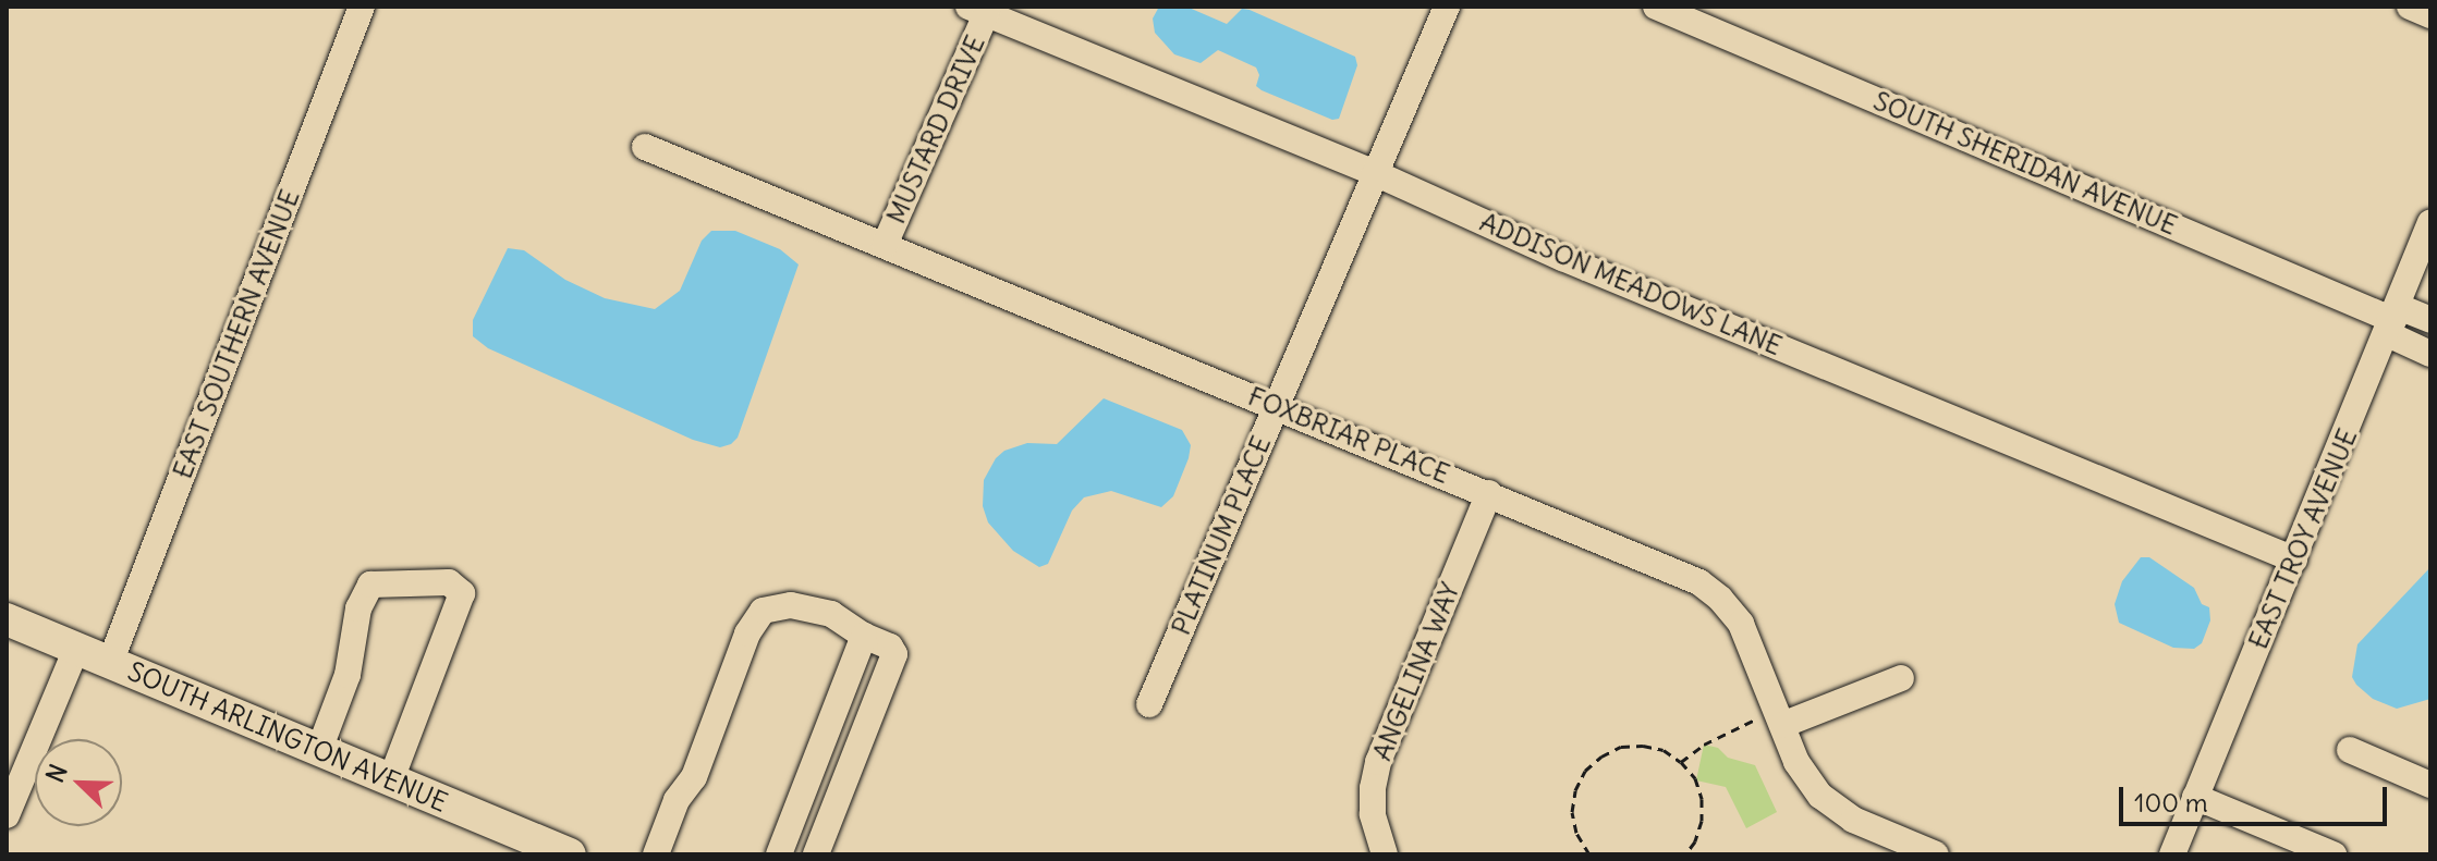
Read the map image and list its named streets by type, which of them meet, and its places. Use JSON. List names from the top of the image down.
{
  "streets": {
    "main road": ["SOUTH ARLINGTON AVENUE"],
    "street": [
      "MUSTARD DRIVE",
      "SOUTH SHERIDAN AVENUE",
      "ADDISON MEADOWS LANE",
      "EAST SOUTHERN AVENUE",
      "FOXBRIAR PLACE",
      "PLATINUM PLACE",
      "EAST TROY AVENUE",
      "ANGELINA WAY"
    ]
  },
  "crossings": [
    ["MUSTARD DRIVE", "ADDISON MEADOWS LANE"],
    ["MUSTARD DRIVE", "FOXBRIAR PLACE"],
    ["SOUTH SHERIDAN AVENUE", "EAST TROY AVENUE"],
    ["ADDISON MEADOWS LANE", "PLATINUM PLACE"],
    ["ADDISON MEADOWS LANE", "EAST TROY AVENUE"],
    ["EAST SOUTHERN AVENUE", "SOUTH ARLINGTON AVENUE"],
    ["FOXBRIAR PLACE", "PLATINUM PLACE"],
    ["FOXBRIAR PLACE", "ANGELINA WAY"]
  ],
  "scale_bar": "100 m",
  "north": "top left"
}
